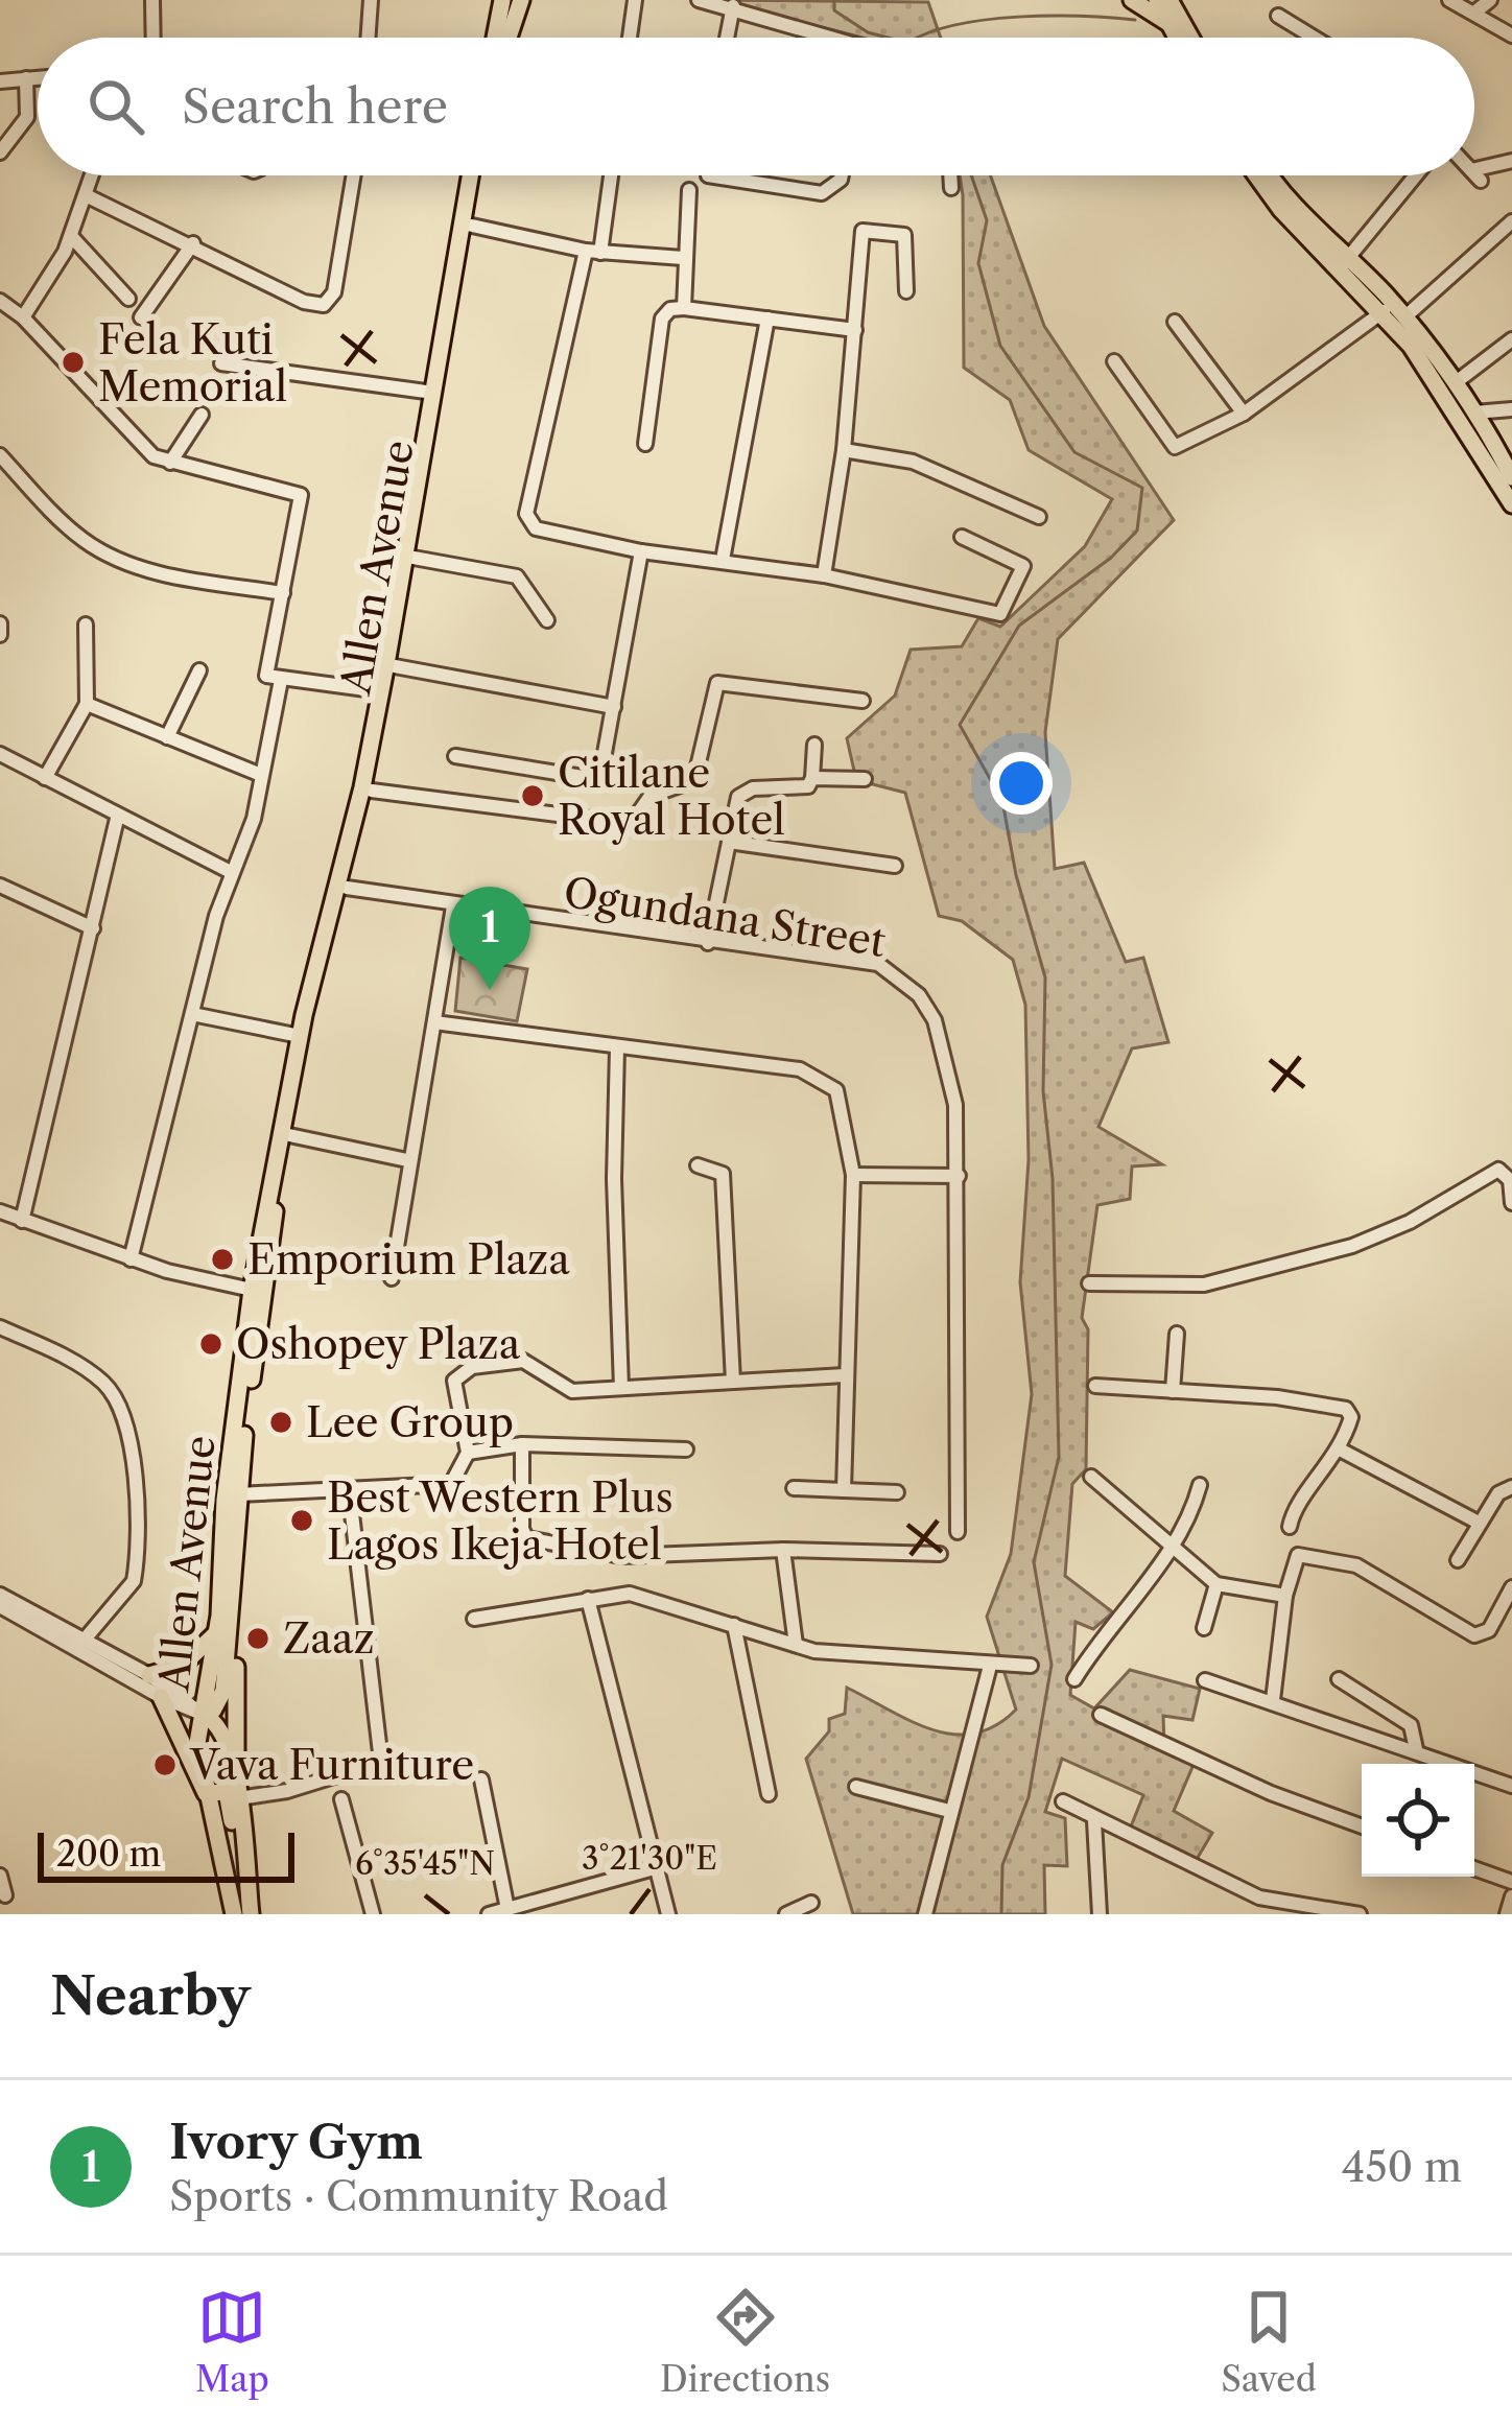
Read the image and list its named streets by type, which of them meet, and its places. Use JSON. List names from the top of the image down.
{
  "streets": {
    "main road": ["Allen Avenue"],
    "street": ["Ogundana Street"]
  },
  "crossings": [
    ["Allen Avenue", "Ogundana Street"]
  ],
  "places": [
    "Fela Kuti Memorial",
    "Citilane Royal Hotel",
    "Emporium Plaza",
    "Oshopey Plaza",
    "Lee Group",
    "Best Western Plus Lagos Ikeja Hotel",
    "Zaaz",
    "Vava Furniture"
  ],
  "scale_bar": "200 m",
  "page": {
    "search": "Search here",
    "pins": "1",
    "scale": "200 m",
    "heading": "Nearby",
    "list": [
      {
        "mark": "1",
        "name": "Ivory Gym",
        "note": "Sports · Community Road",
        "value": "450 m"
      }
    ],
    "nav": ["Map", "Directions", "Saved"]
  },
  "coordinates": ["3°21'30\"E", "6°35'45\"N"]
}
